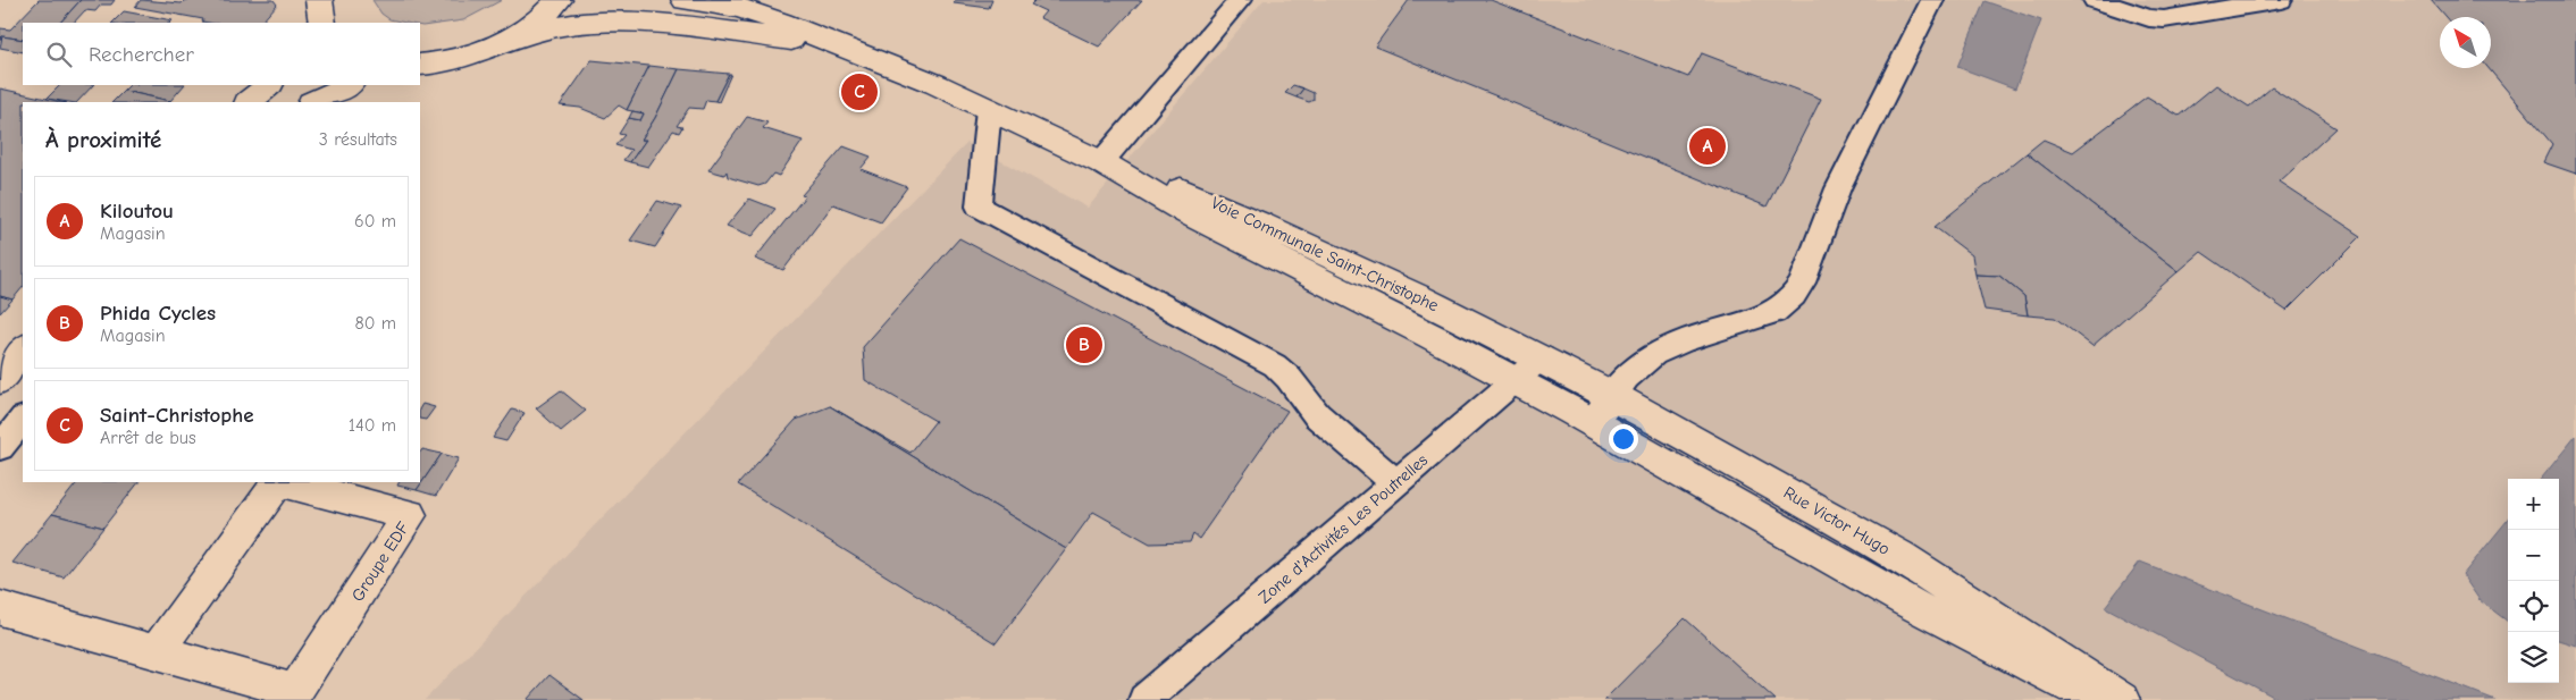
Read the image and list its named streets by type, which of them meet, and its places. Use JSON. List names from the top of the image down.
{
  "streets": {
    "main road": ["Voie Communale Saint-Christophe", "Rue Victor Hugo", "Groupe EDF"],
    "lane": ["Zone d'Activités Les Poutrelles"]
  },
  "crossings": [
    ["Voie Communale Saint-Christophe", "Rue Victor Hugo"],
    ["Voie Communale Saint-Christophe", "Zone d'Activités Les Poutrelles"],
    ["Rue Victor Hugo", "Zone d'Activités Les Poutrelles"]
  ],
  "north": "top left",
  "page": {
    "search": "Rechercher",
    "pins": ["C", "A", "B"],
    "heading": ["À proximité", "3 résultats"],
    "list": [
      {
        "mark": "A",
        "name": "Kiloutou",
        "note": "Magasin",
        "value": "60 m"
      },
      {
        "mark": "B",
        "name": "Phida Cycles",
        "note": "Magasin",
        "value": "80 m"
      },
      {
        "mark": "C",
        "name": "Saint-Christophe",
        "note": "Arrêt de bus",
        "value": "140 m"
      }
    ],
    "map_buttons": ["+", "−"]
  }
}
